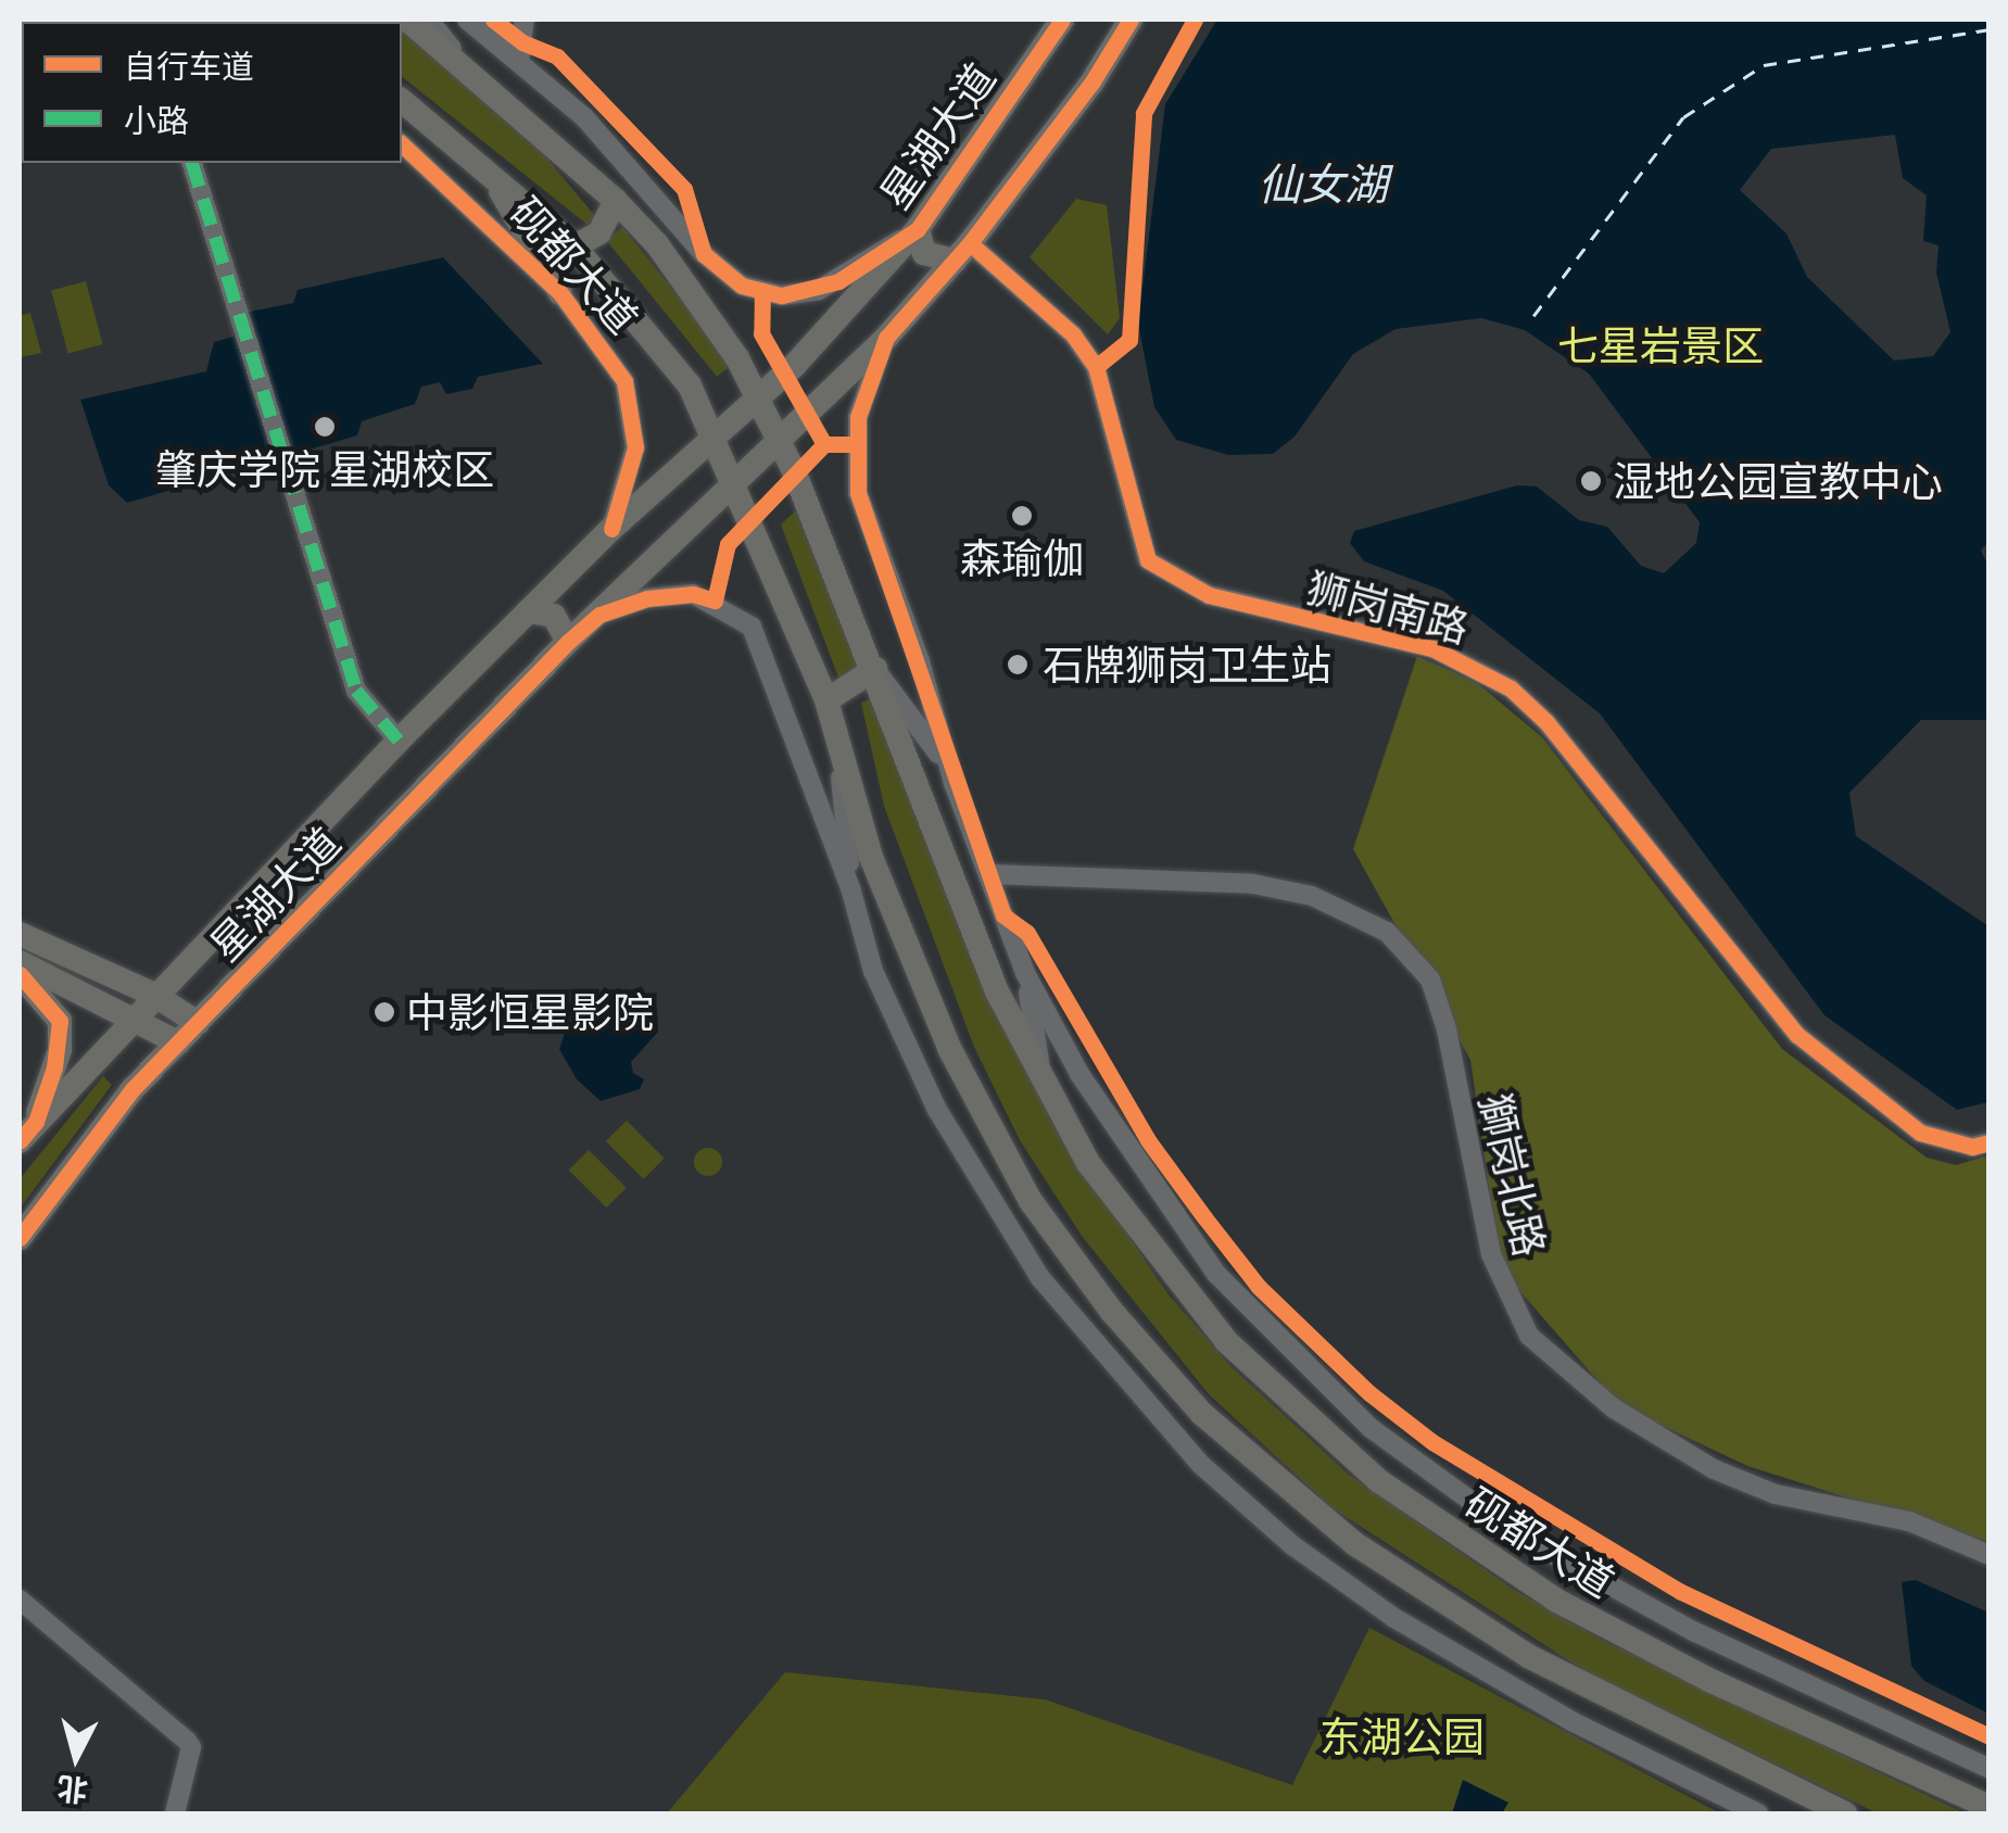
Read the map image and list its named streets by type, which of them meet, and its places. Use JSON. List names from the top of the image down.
{
  "streets": {
    "main road": ["星湖大道", "砚都大道"],
    "street": ["狮岗南路", "獅岗北路"]
  },
  "crossings": [
    ["星湖大道", "砚都大道"],
    ["星湖大道", "狮岗南路"]
  ],
  "water": ["仙女湖"],
  "parks": ["七星岩景区", "东湖公园"],
  "places": [
    "肇庆学院 星湖校区",
    "湿地公园宣教中心",
    "森瑜伽",
    "石牌狮岗卫生站",
    "中影恒星影院"
  ],
  "legend": ["自行车道", "小路"],
  "north": "bottom"
}
